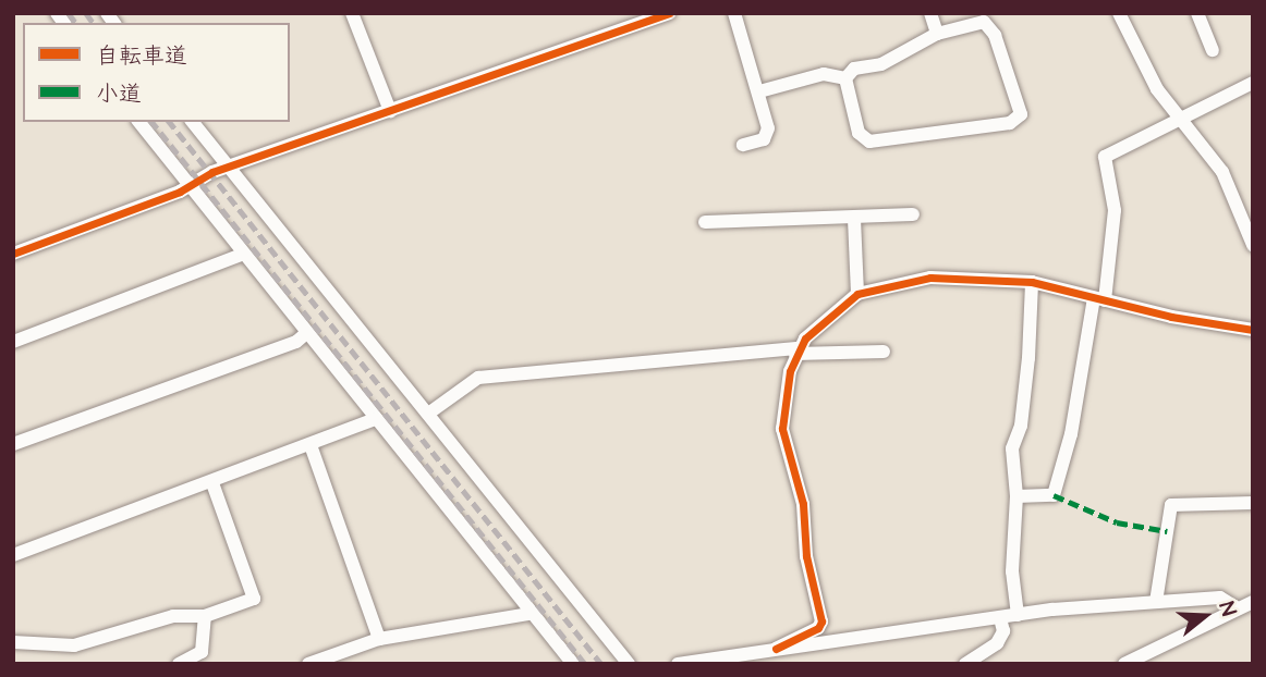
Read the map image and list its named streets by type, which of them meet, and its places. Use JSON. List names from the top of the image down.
{
  "legend": ["自転車道", "小道"],
  "north": "right"
}
